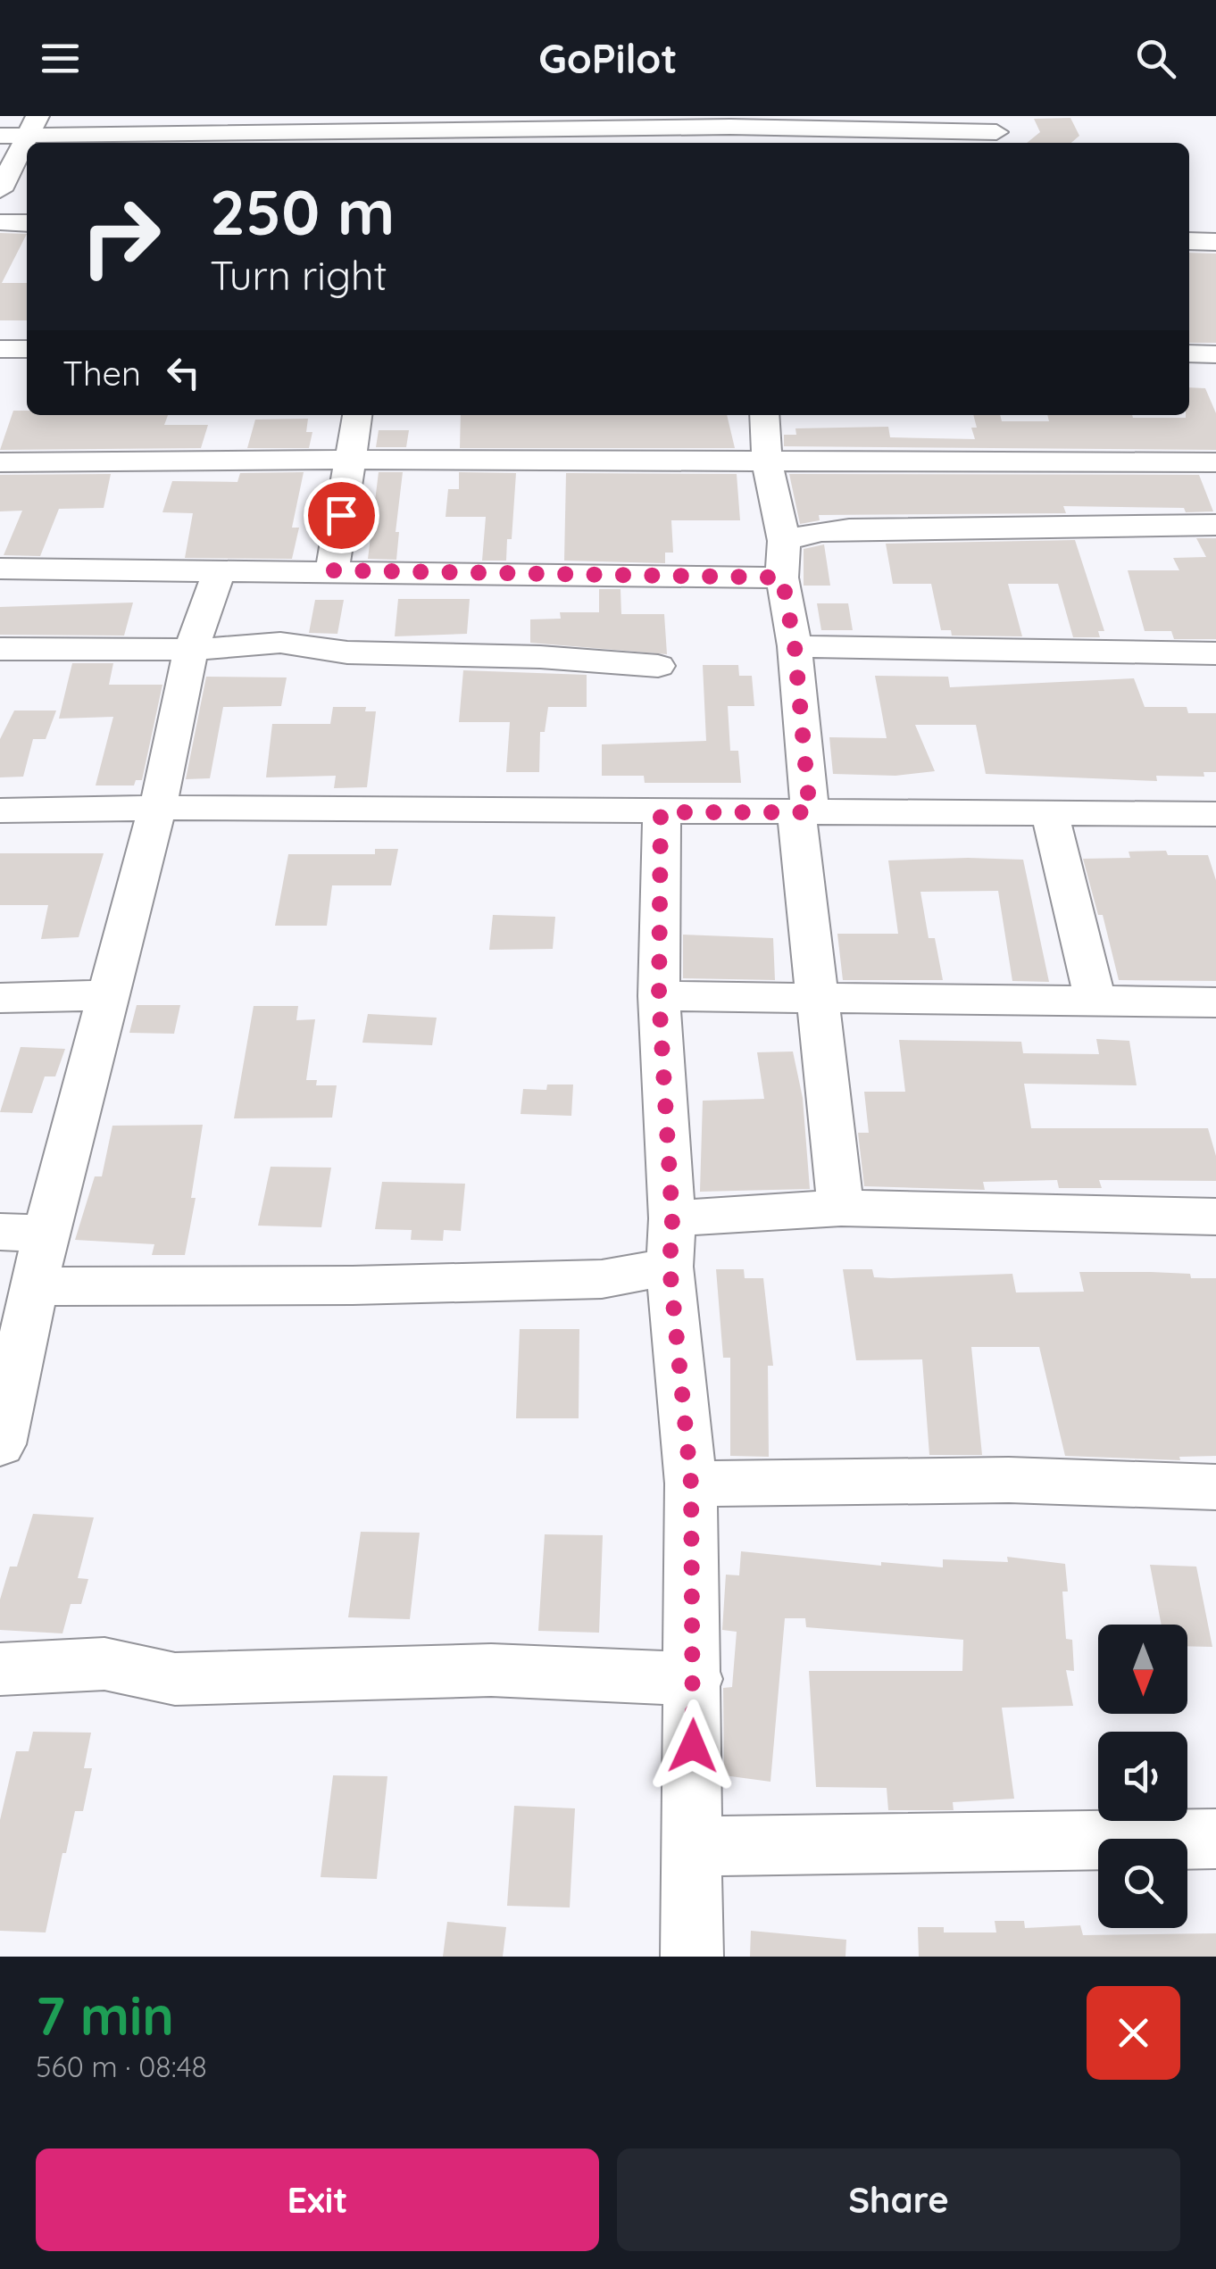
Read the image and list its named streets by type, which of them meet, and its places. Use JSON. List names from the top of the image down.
{
  "north": "bottom",
  "page": {
    "header": "GoPilot",
    "turn": ["250 m", "Turn right"],
    "then": "Then",
    "heading": ["7 min", "560 m · 08:48"],
    "buttons": ["Exit", "Share"]
  }
}
